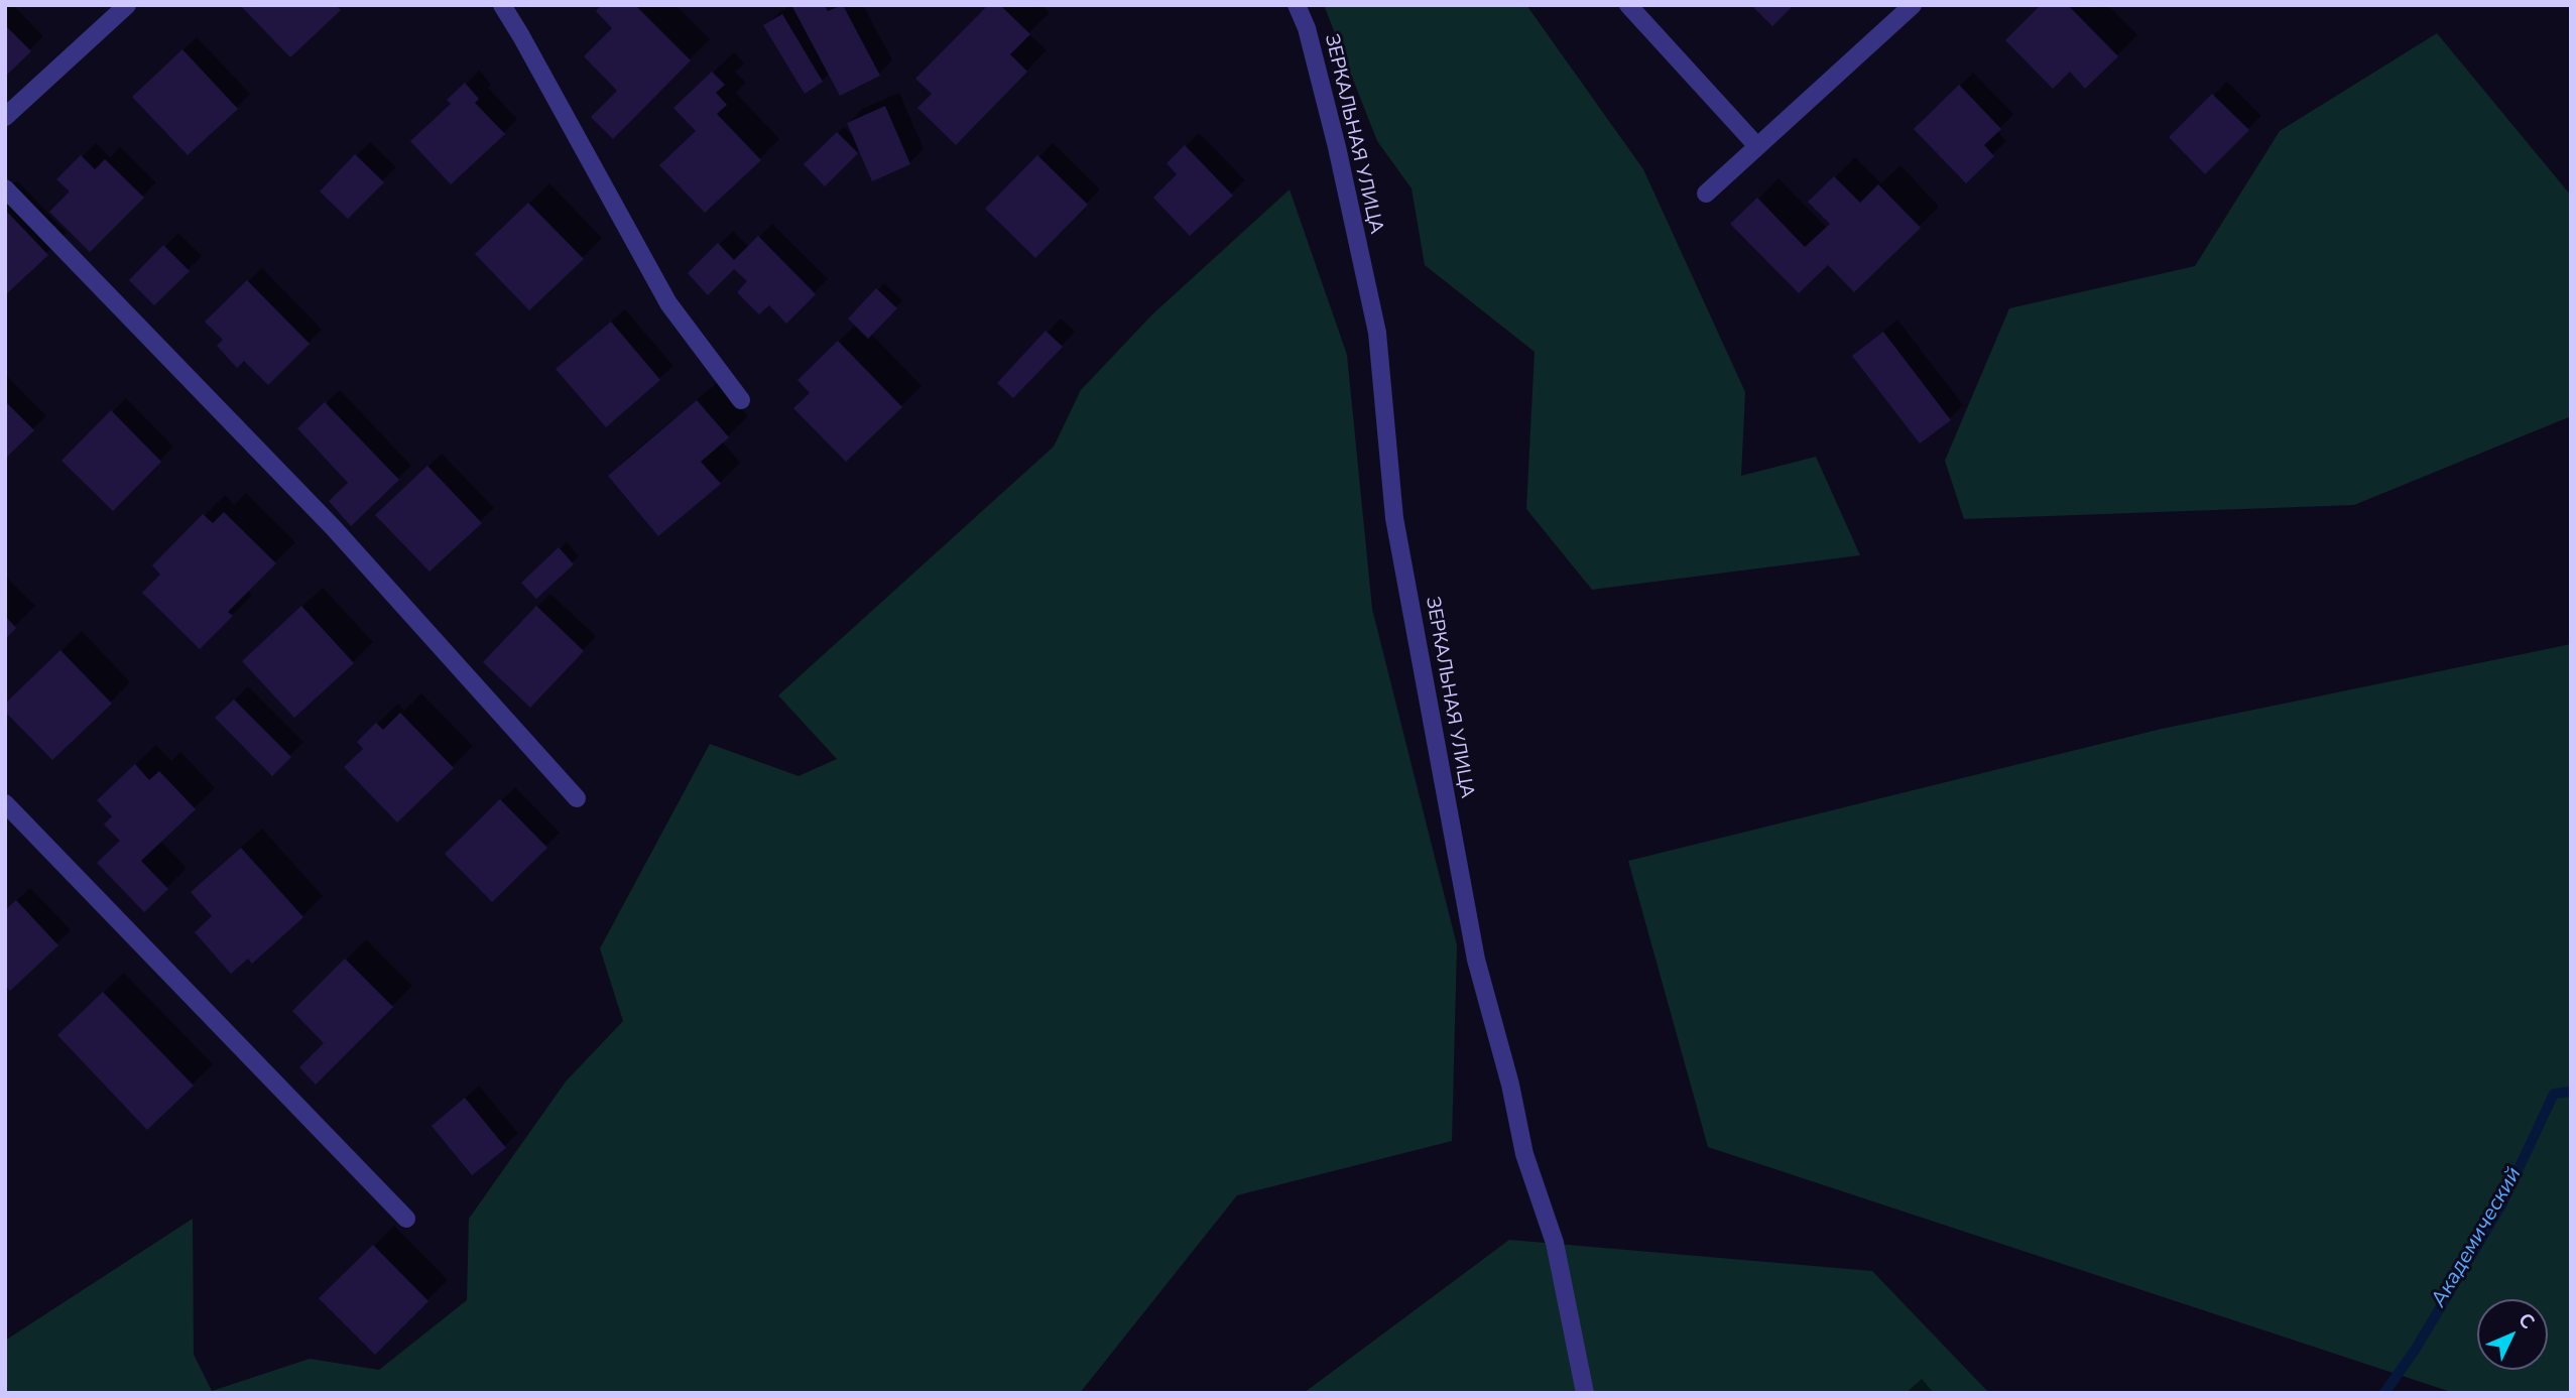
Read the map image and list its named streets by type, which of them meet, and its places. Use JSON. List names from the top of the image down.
{
  "streets": {
    "street": ["ЗЕРКАЛЬНАЯ УЛИЦА"]
  },
  "water": ["Академический"],
  "north": "top right"
}
